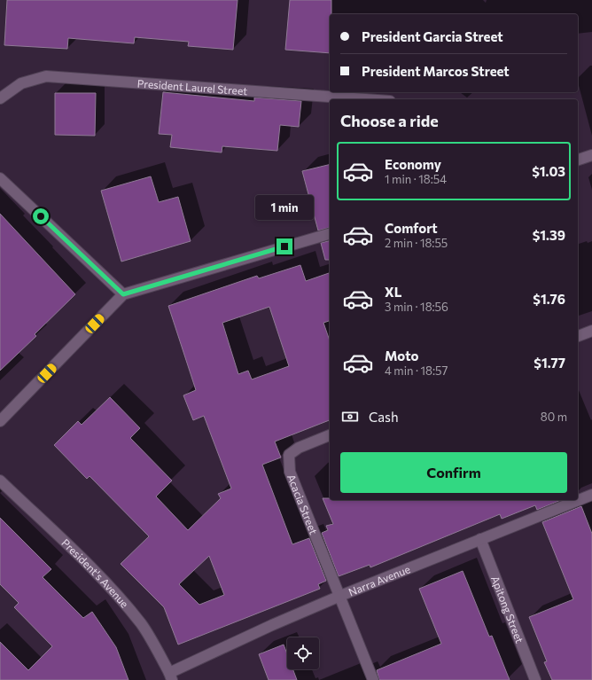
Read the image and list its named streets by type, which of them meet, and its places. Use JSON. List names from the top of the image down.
{
  "streets": {
    "street": [
      "President Laurel Street",
      "Acacia Street",
      "President's Avenue",
      "Narra Avenue",
      "Apitong Street"
    ]
  },
  "crossings": [
    ["Acacia Street", "Narra Avenue"],
    ["President's Avenue", "Narra Avenue"],
    ["Narra Avenue", "Apitong Street"]
  ],
  "page": {
    "banner": ["President Garcia Street", "President Marcos Street"],
    "heading": "Choose a ride",
    "list": [
      {
        "name": "Economy",
        "note": "1 min · 18:54",
        "value": "$1.03"
      },
      {
        "name": "Comfort",
        "note": "2 min · 18:55",
        "value": "$1.39"
      },
      {
        "name": "XL",
        "note": "3 min · 18:56",
        "value": "$1.76"
      },
      {
        "name": "Moto",
        "note": "4 min · 18:57",
        "value": "$1.77"
      }
    ],
    "bubble": "1 min",
    "pay": ["Cash", "80 m"],
    "buttons": "Confirm"
  }
}
